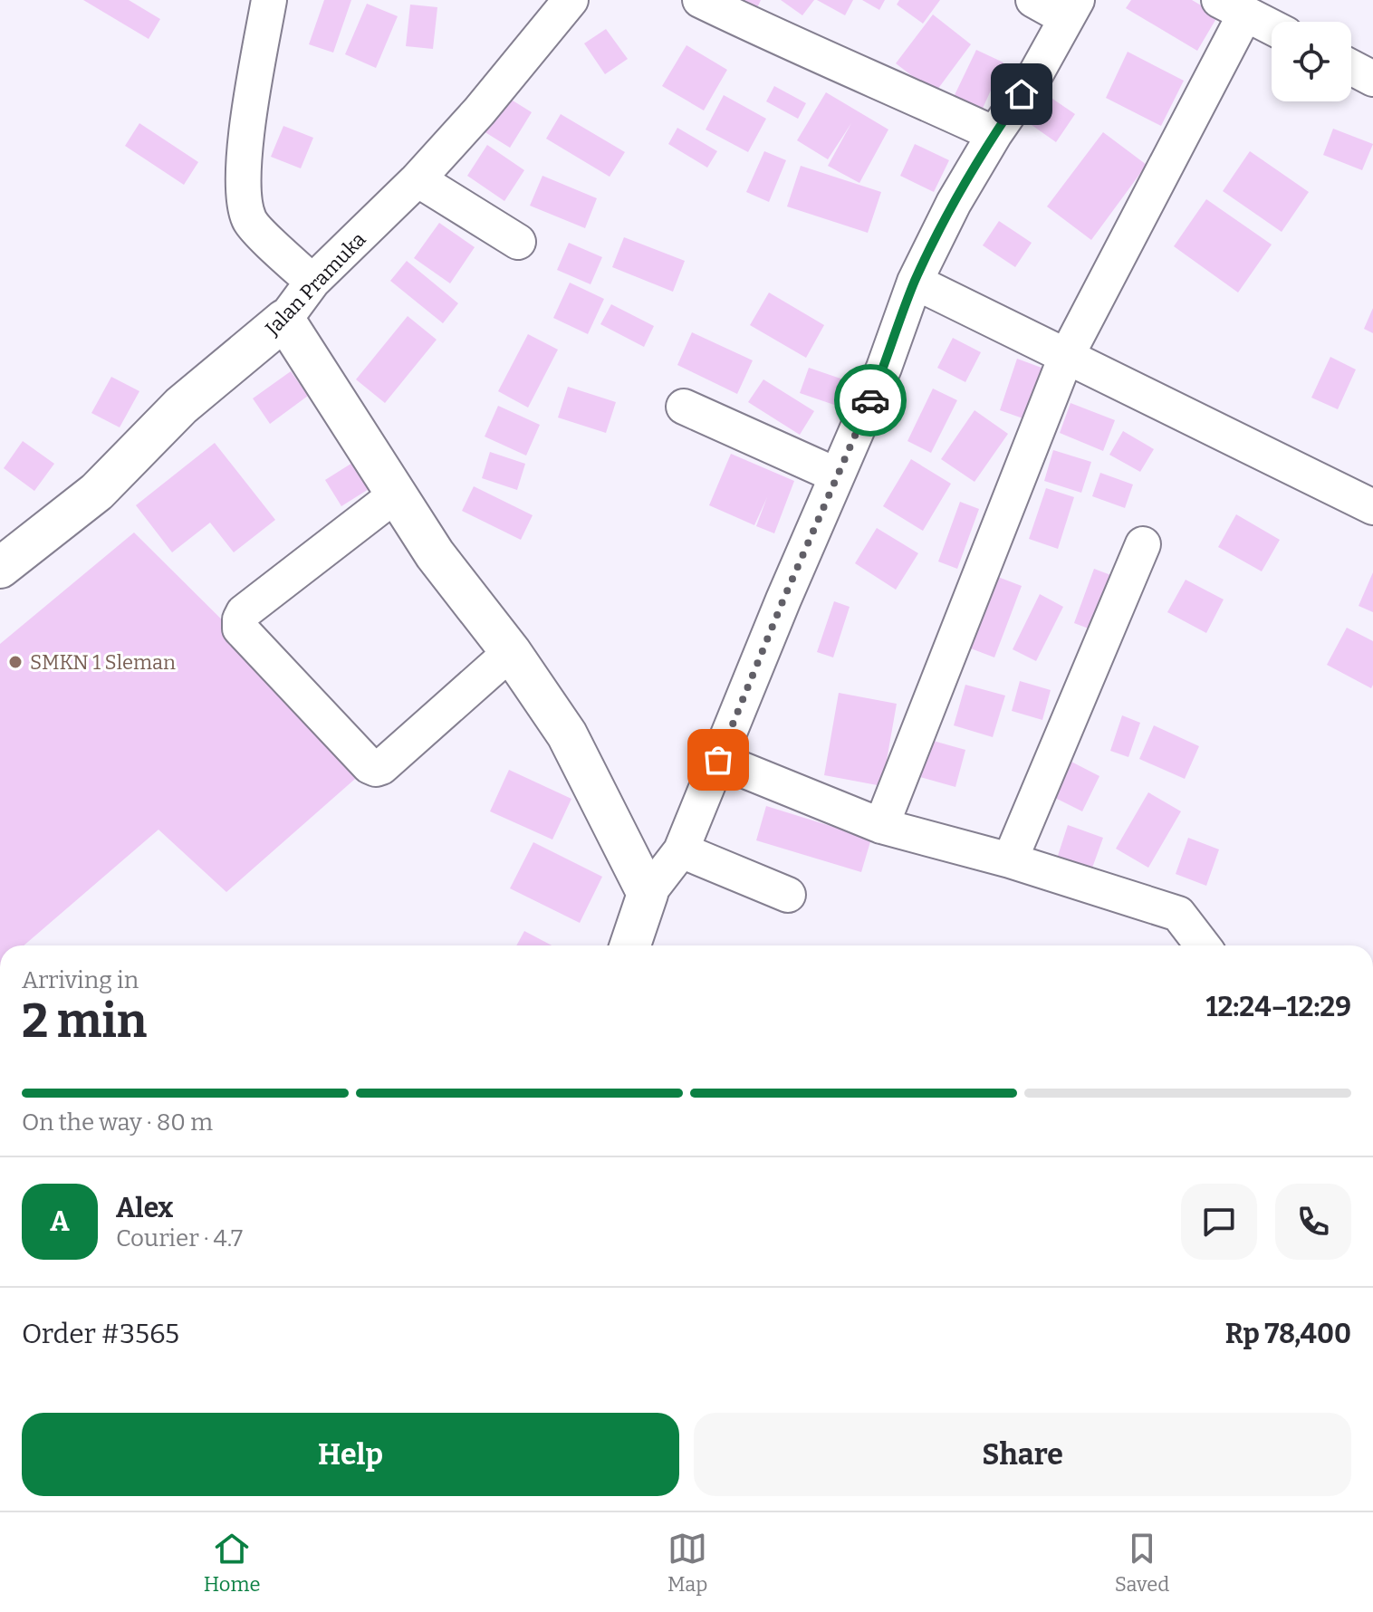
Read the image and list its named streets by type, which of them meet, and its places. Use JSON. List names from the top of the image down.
{
  "streets": {
    "street": ["Jalan Pramuka"]
  },
  "places": ["SMKN 1 Sleman"],
  "page": {
    "heading": ["2 min", "Arriving in", "12:24–12:29"],
    "panel": [
      "Alex",
      "Courier · 4.7",
      "Order #3565",
      "Rp 78,400"
    ],
    "bar": "On the way · 80 m",
    "round": "A",
    "buttons": ["Help", "Share"],
    "tabs": ["Home", "Map", "Saved"]
  }
}
